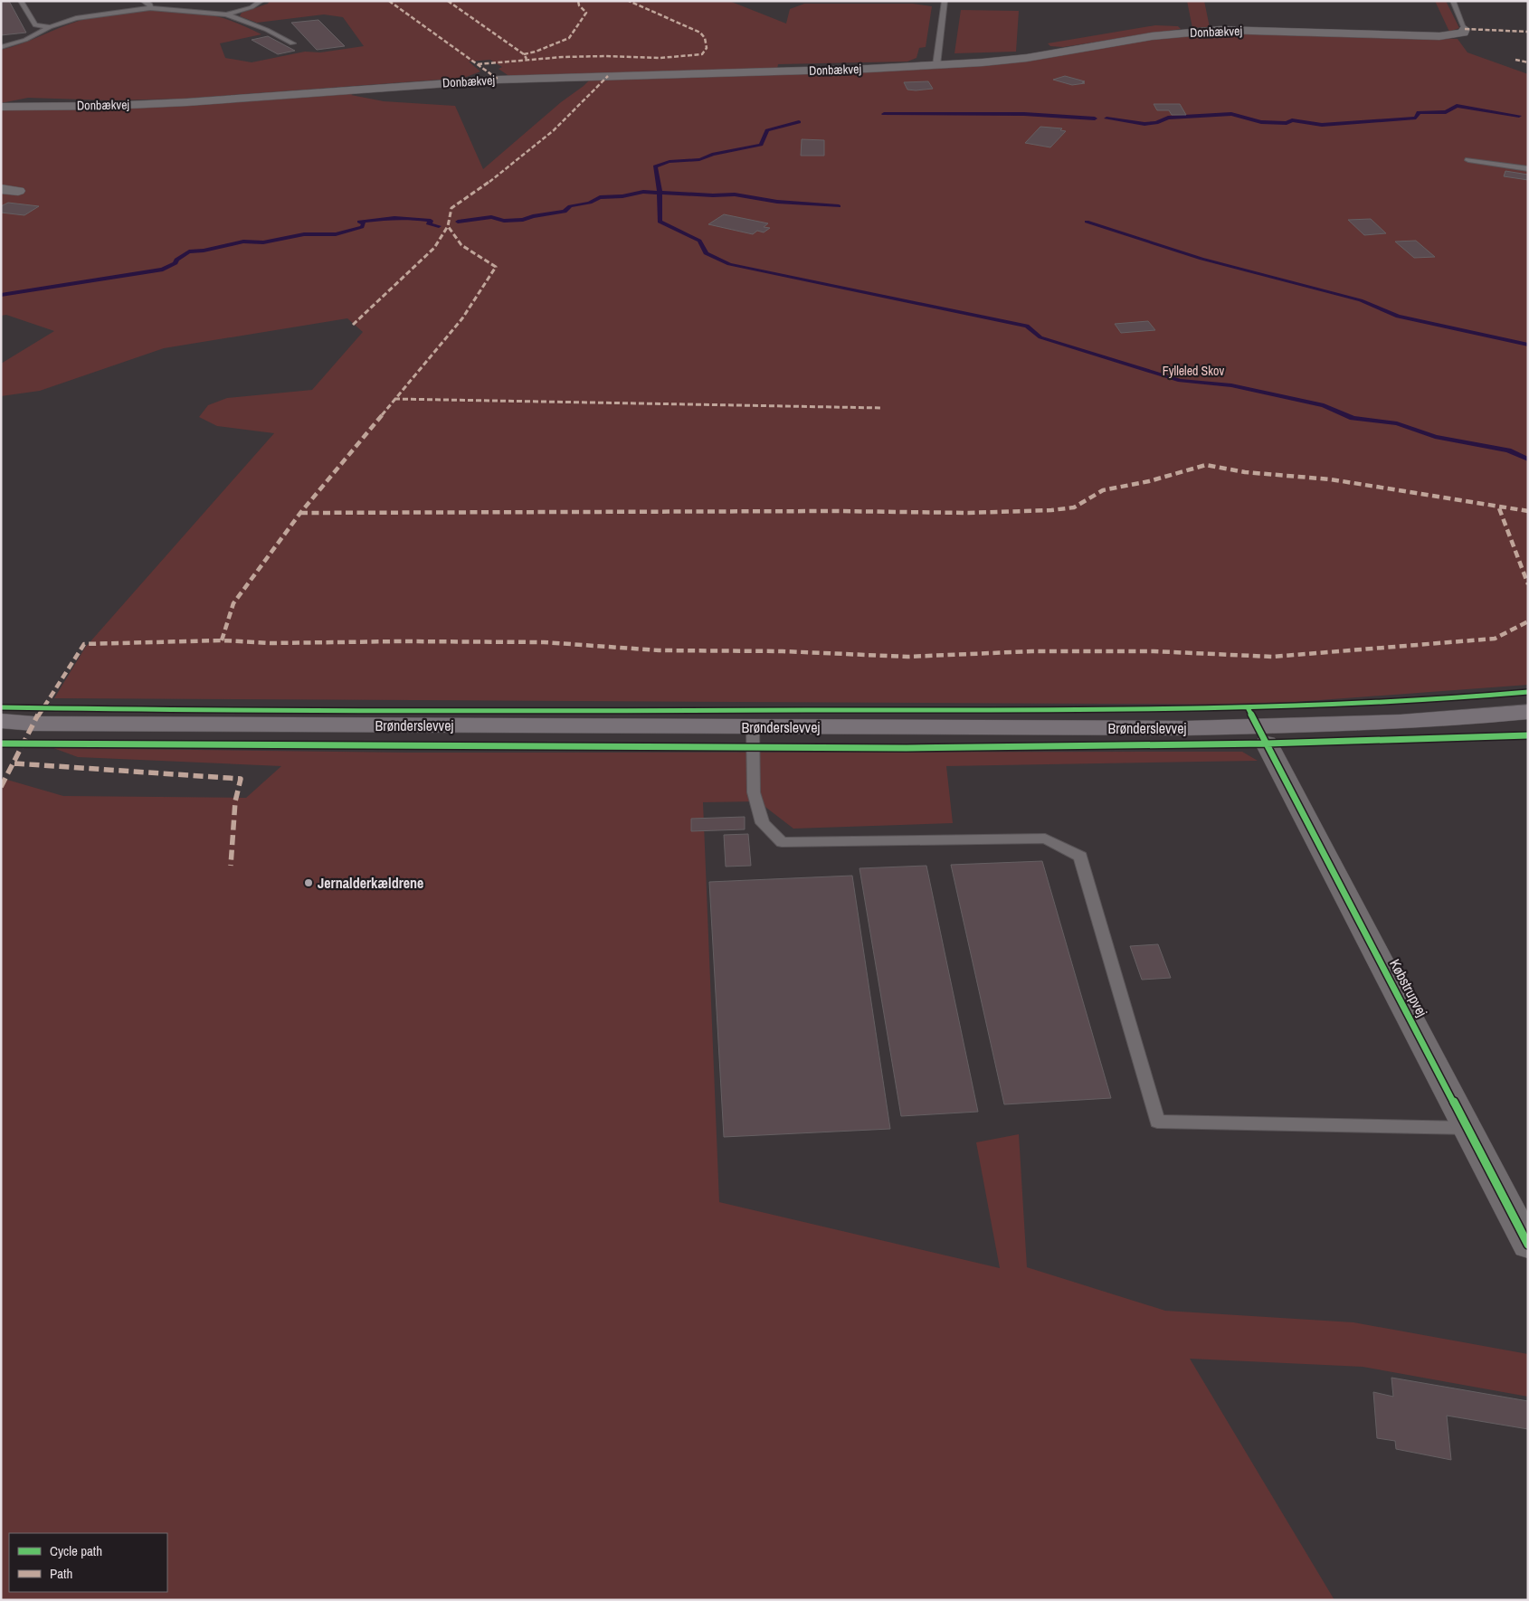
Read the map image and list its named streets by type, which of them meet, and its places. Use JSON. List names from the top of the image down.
{
  "streets": {
    "main road": ["Brønderslevvej"],
    "street": ["Donbækvej", "Købstrupvej"]
  },
  "parks": ["Fylleled Skov"],
  "places": ["Jernalderkældrene"],
  "legend": ["Cycle path", "Path"]
}
